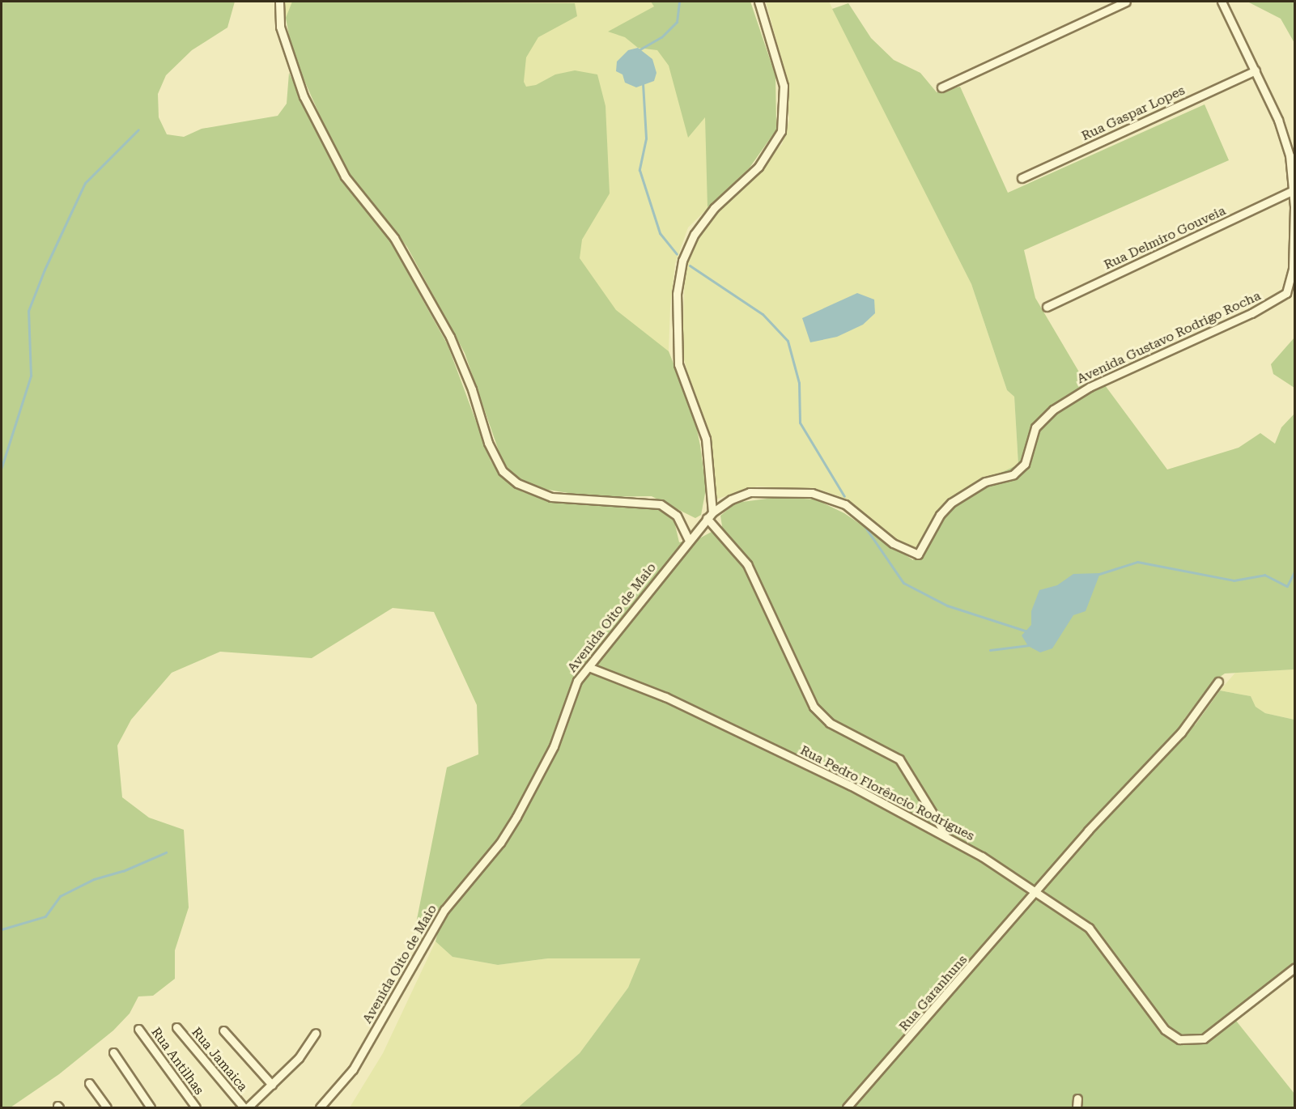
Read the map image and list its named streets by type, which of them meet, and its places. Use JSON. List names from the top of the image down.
{
  "streets": {
    "street": [
      "Rua Gaspar Lopes",
      "Rua Delmiro Gouveia",
      "Avenida Gustavo Rodrigo Rocha",
      "Avenida Oito de Maio",
      "Rua Pedro Florêncio Rodrigues",
      "Rua Garanhuns",
      "Rua Jamaica",
      "Rua Antilhas"
    ]
  },
  "crossings": [
    ["Rua Gaspar Lopes", "Avenida Gustavo Rodrigo Rocha"],
    ["Rua Delmiro Gouveia", "Avenida Gustavo Rodrigo Rocha"],
    ["Avenida Gustavo Rodrigo Rocha", "Avenida Oito de Maio"],
    ["Avenida Oito de Maio", "Rua Pedro Florêncio Rodrigues"],
    ["Rua Pedro Florêncio Rodrigues", "Rua Garanhuns"]
  ]
}
